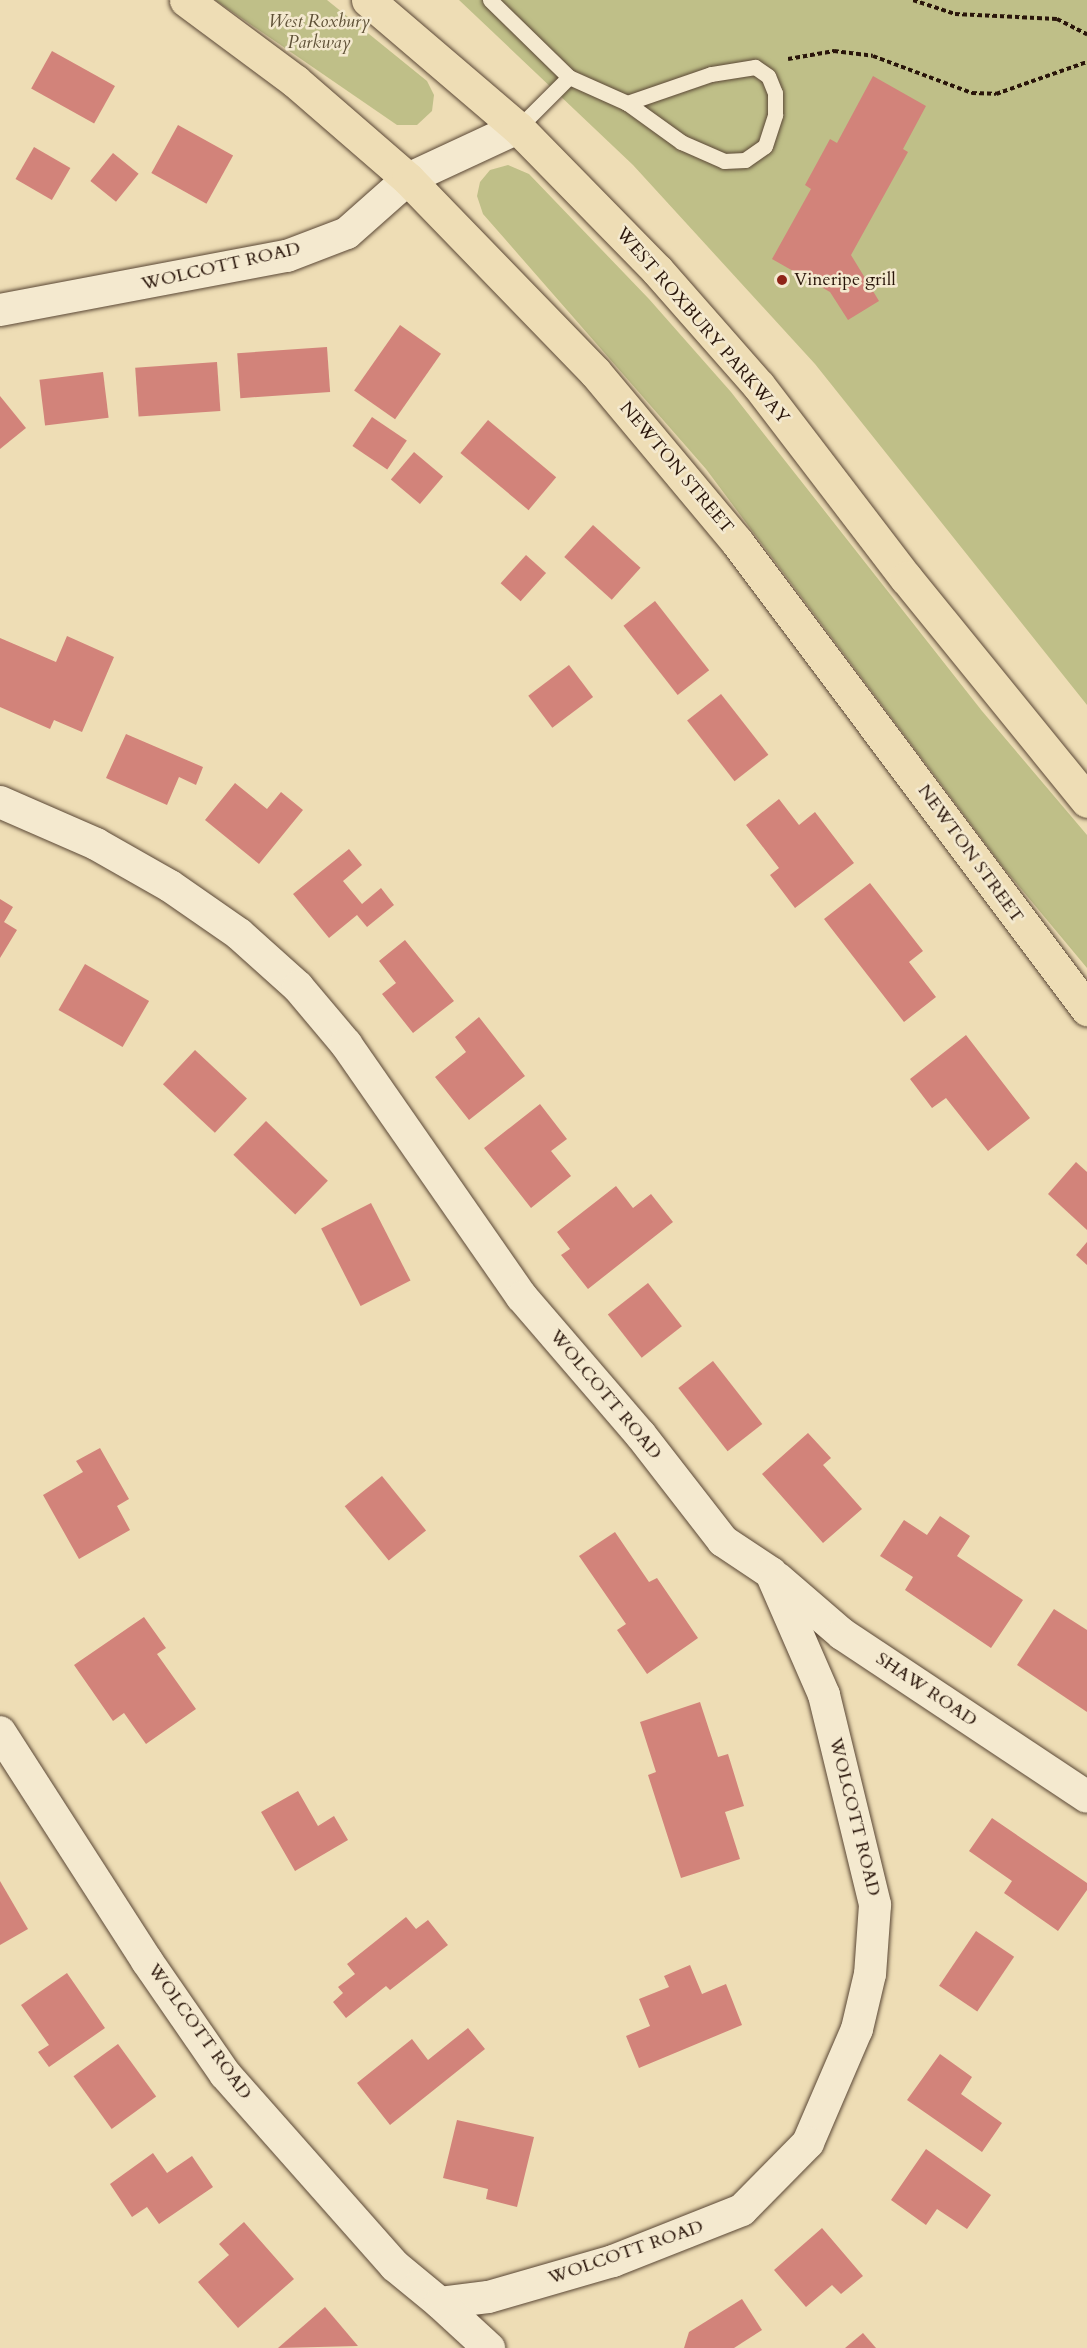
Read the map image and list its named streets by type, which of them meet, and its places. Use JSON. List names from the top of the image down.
{
  "streets": {
    "main road": ["WEST ROXBURY PARKWAY", "NEWTON STREET"],
    "street": ["WOLCOTT ROAD", "SHAW ROAD"]
  },
  "crossings": [
    ["WOLCOTT ROAD", "WEST ROXBURY PARKWAY"],
    ["WOLCOTT ROAD", "NEWTON STREET"],
    ["WOLCOTT ROAD", "SHAW ROAD"]
  ],
  "parks": ["West Roxbury Parkway"],
  "places": ["Vineripe grill"]
}
